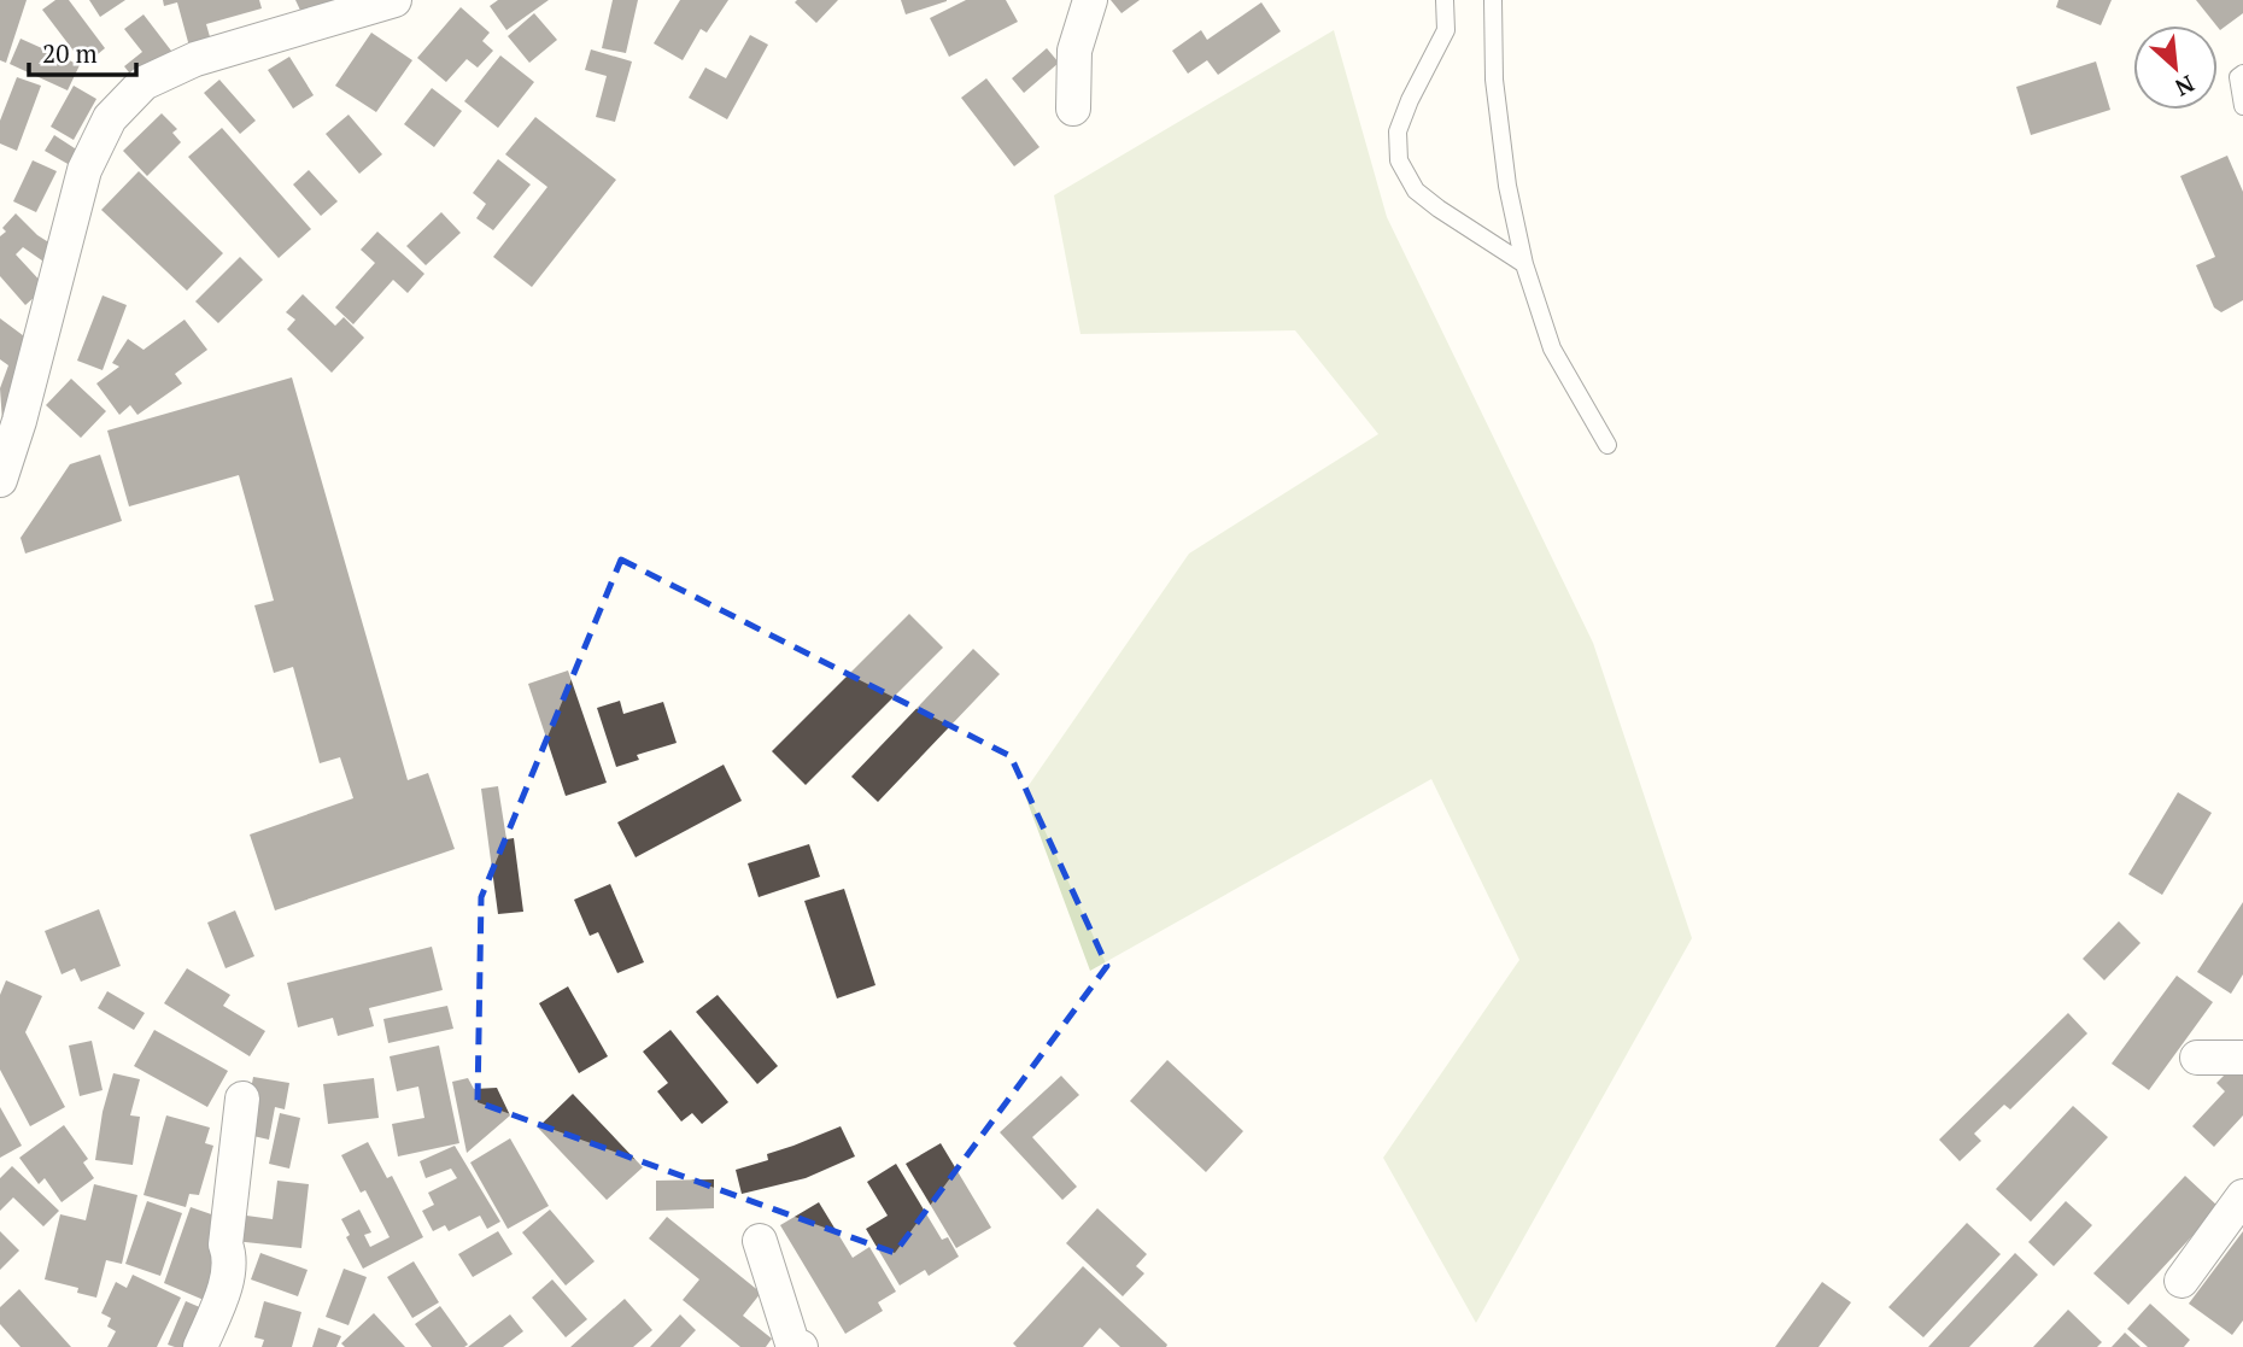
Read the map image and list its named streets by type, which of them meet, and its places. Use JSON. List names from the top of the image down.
{
  "scale_bar": "20 m",
  "north": "bottom right"
}
